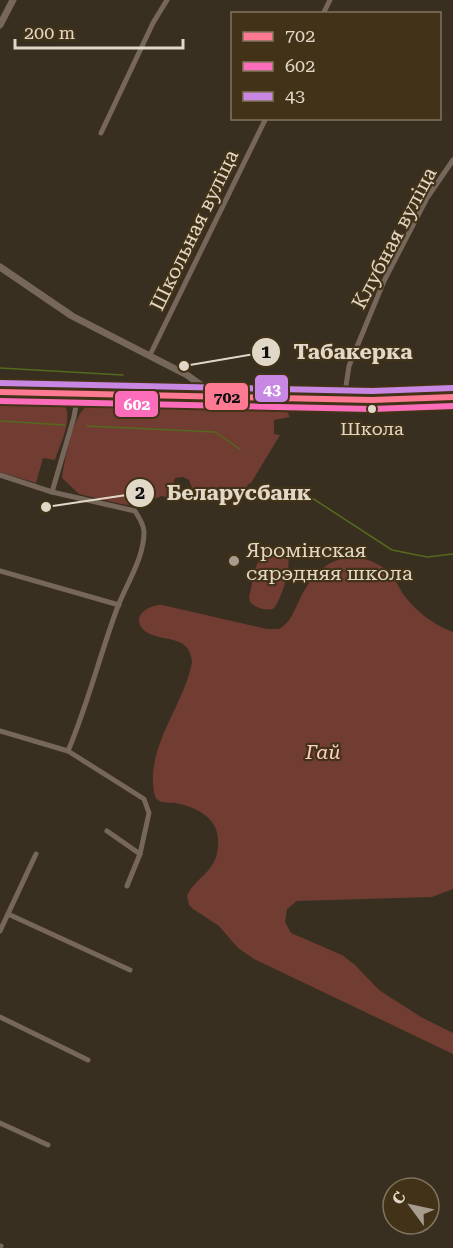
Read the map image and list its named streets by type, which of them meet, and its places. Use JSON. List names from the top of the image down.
{
  "streets": {
    "street": ["Школьная вуліца", "Клубная вуліца"]
  },
  "parks": ["Гай"],
  "places": [
    "Табакерка",
    "Школа",
    "Беларусбанк",
    "Яромінская сярэдняя школа"
  ],
  "lines": ["transit line 43", "transit line 702", "transit line 602"],
  "legend": ["702", "602", "43"],
  "scale_bar": "200 m",
  "north": "top left"
}
